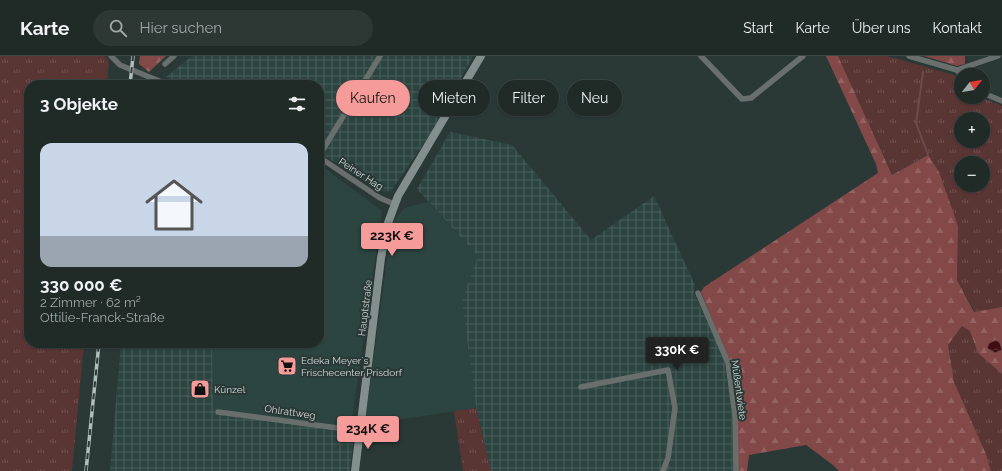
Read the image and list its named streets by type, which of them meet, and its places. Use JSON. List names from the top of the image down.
{
  "streets": {
    "main road": ["Hauptstraße"],
    "street": ["Peiner Hag", "Müßentwiete", "Ohlrattweg"]
  },
  "crossings": [
    ["Peiner Hag", "Hauptstraße"],
    ["Hauptstraße", "Ohlrattweg"]
  ],
  "places": {
    "supermarket": ["Edeka Meyer´s Frischecenter Prisdorf"],
    "shop": ["Künzel"]
  },
  "north": "top right",
  "page": {
    "header": "Karte",
    "search": "Hier suchen",
    "nav": [
      "Start",
      "Karte",
      "Über uns",
      "Kontakt"
    ],
    "map_buttons": ["+", "−"],
    "chip": [
      "Kaufen",
      "Mieten",
      "Filter",
      "Neu"
    ],
    "heading": "3 Objekte",
    "list": [
      {
        "name": "330 000 €",
        "note": "2 Zimmer · 62 m² · Ottilie-Franck-Straße"
      }
    ],
    "price": ["223K €", "330K €", "234K €"]
  }
}
